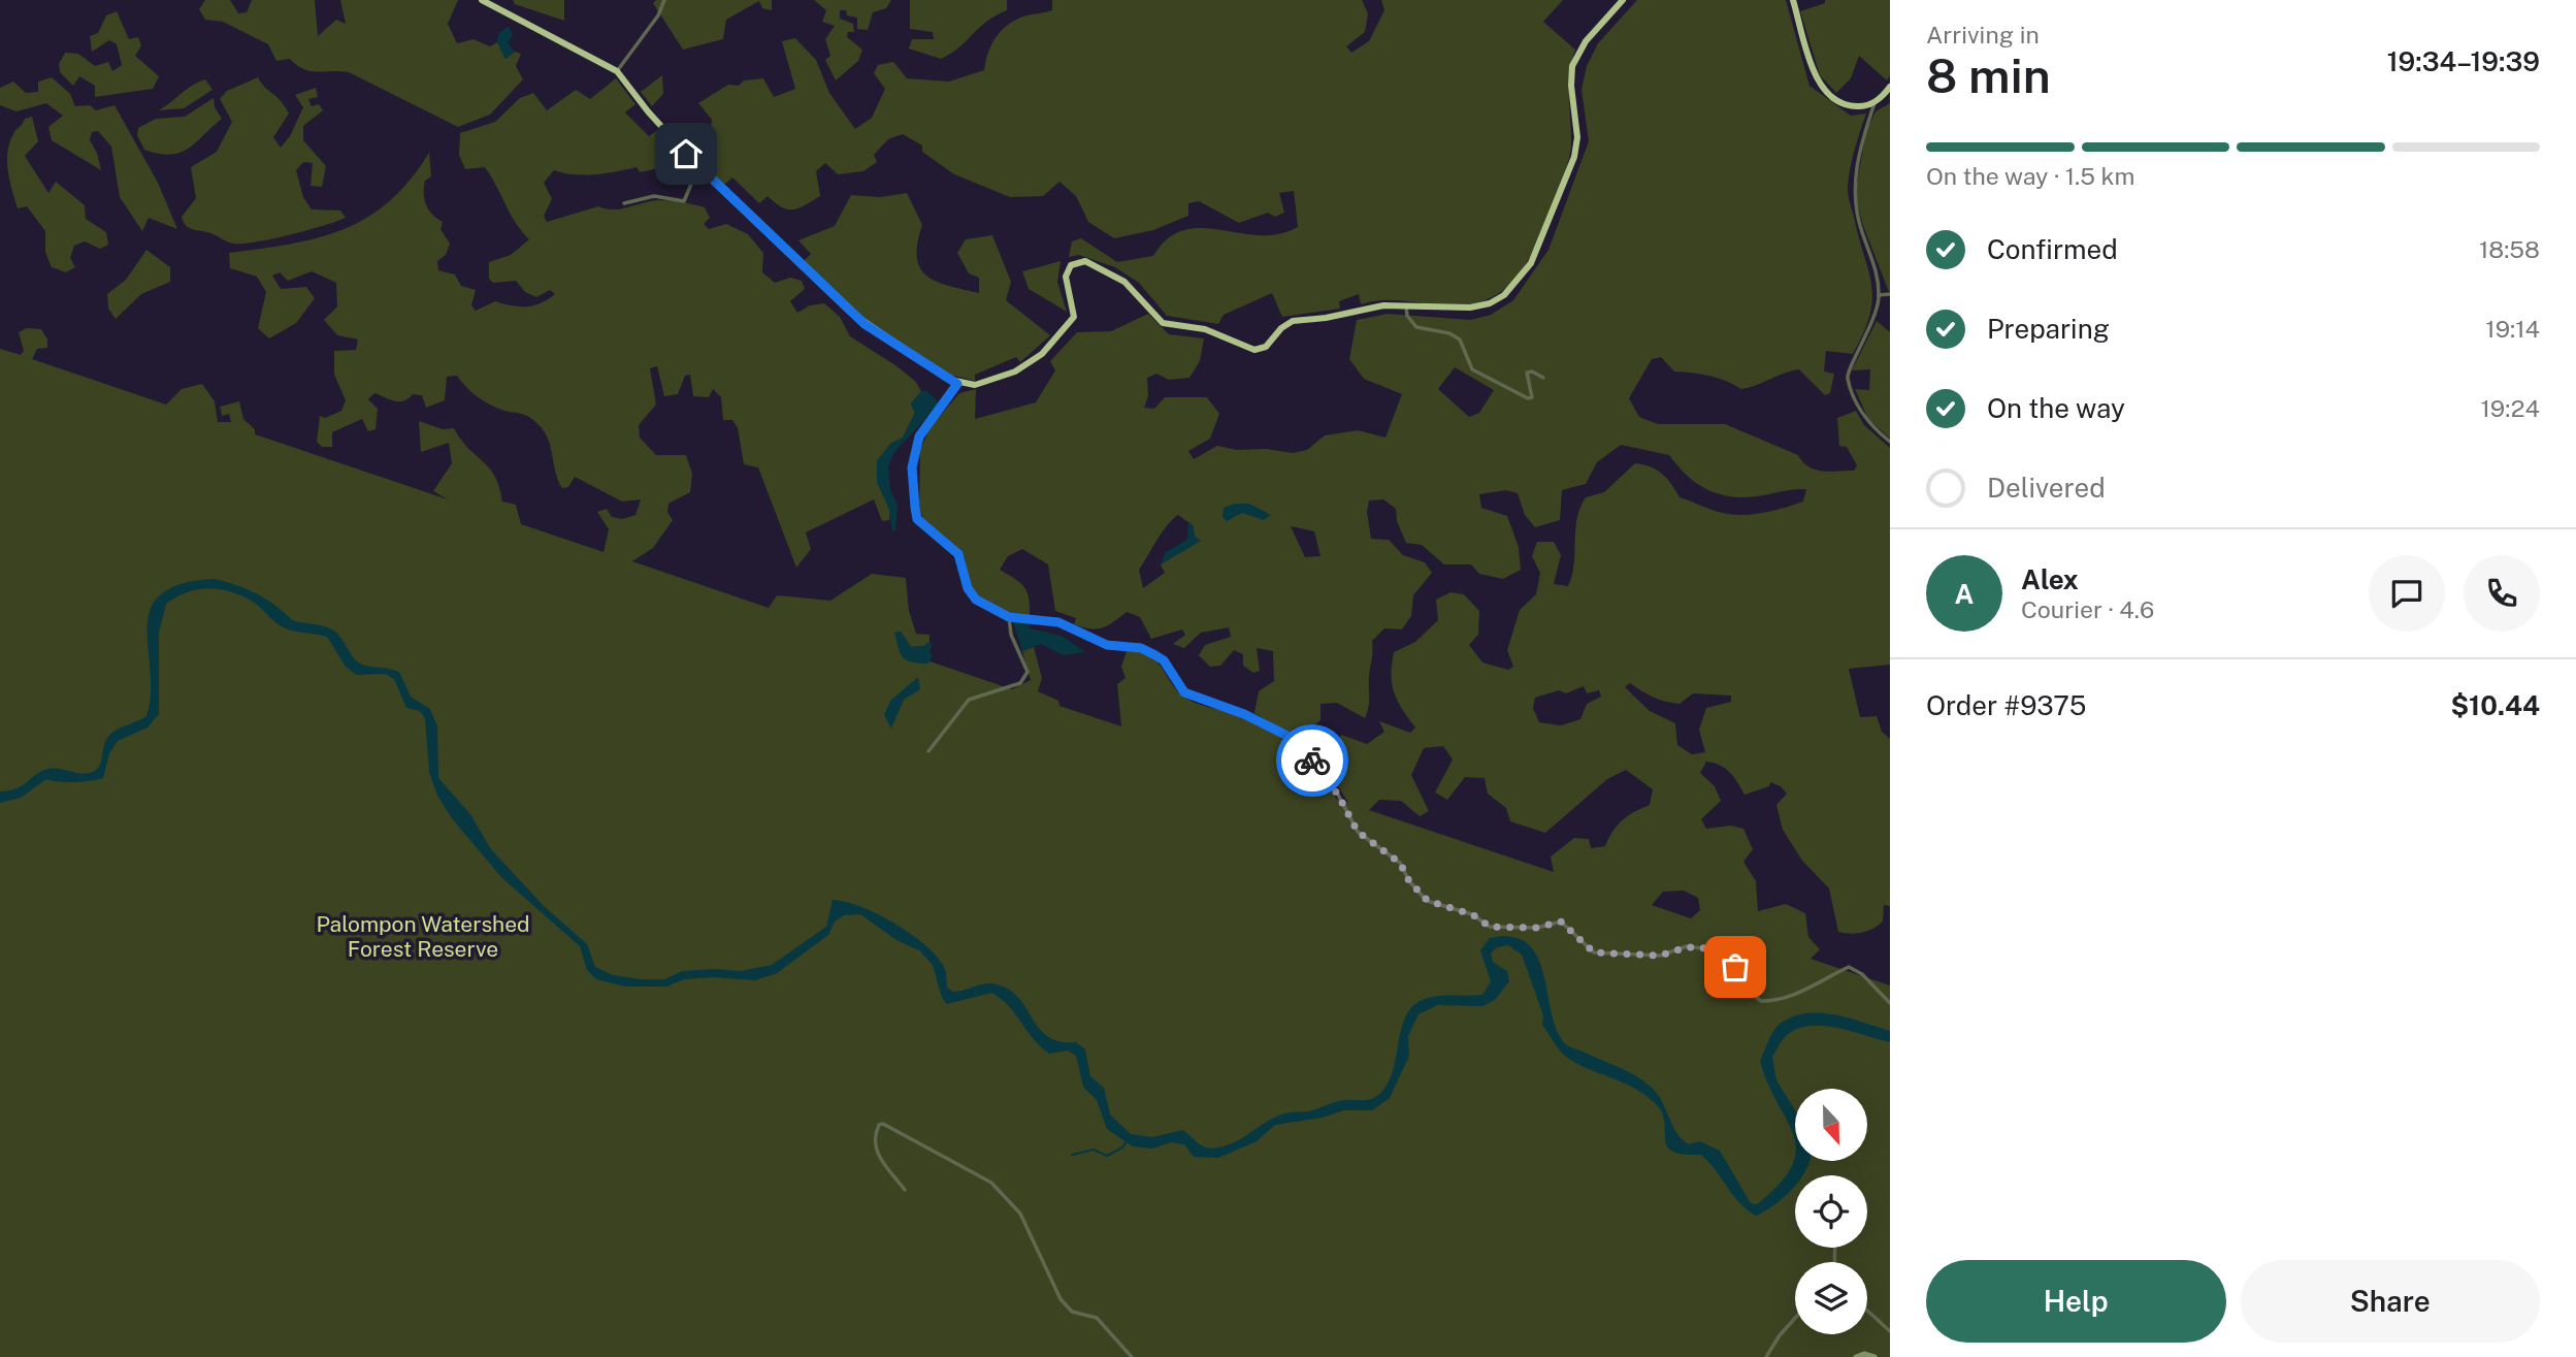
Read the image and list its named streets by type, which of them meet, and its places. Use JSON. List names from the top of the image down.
{
  "parks": ["Palompon Watershed Forest Reserve"],
  "north": "bottom",
  "page": {
    "heading": ["8 min", "Arriving in", "19:34–19:39"],
    "panel": [
      "Alex",
      "Courier · 4.6",
      "Order #9375",
      "$10.44"
    ],
    "bar": "On the way · 1.5 km",
    "list": [
      ["Confirmed", "18:58"],
      ["Preparing", "19:14"],
      ["On the way", "19:24"],
      "Delivered"
    ],
    "round": "A",
    "buttons": ["Help", "Share"]
  }
}
